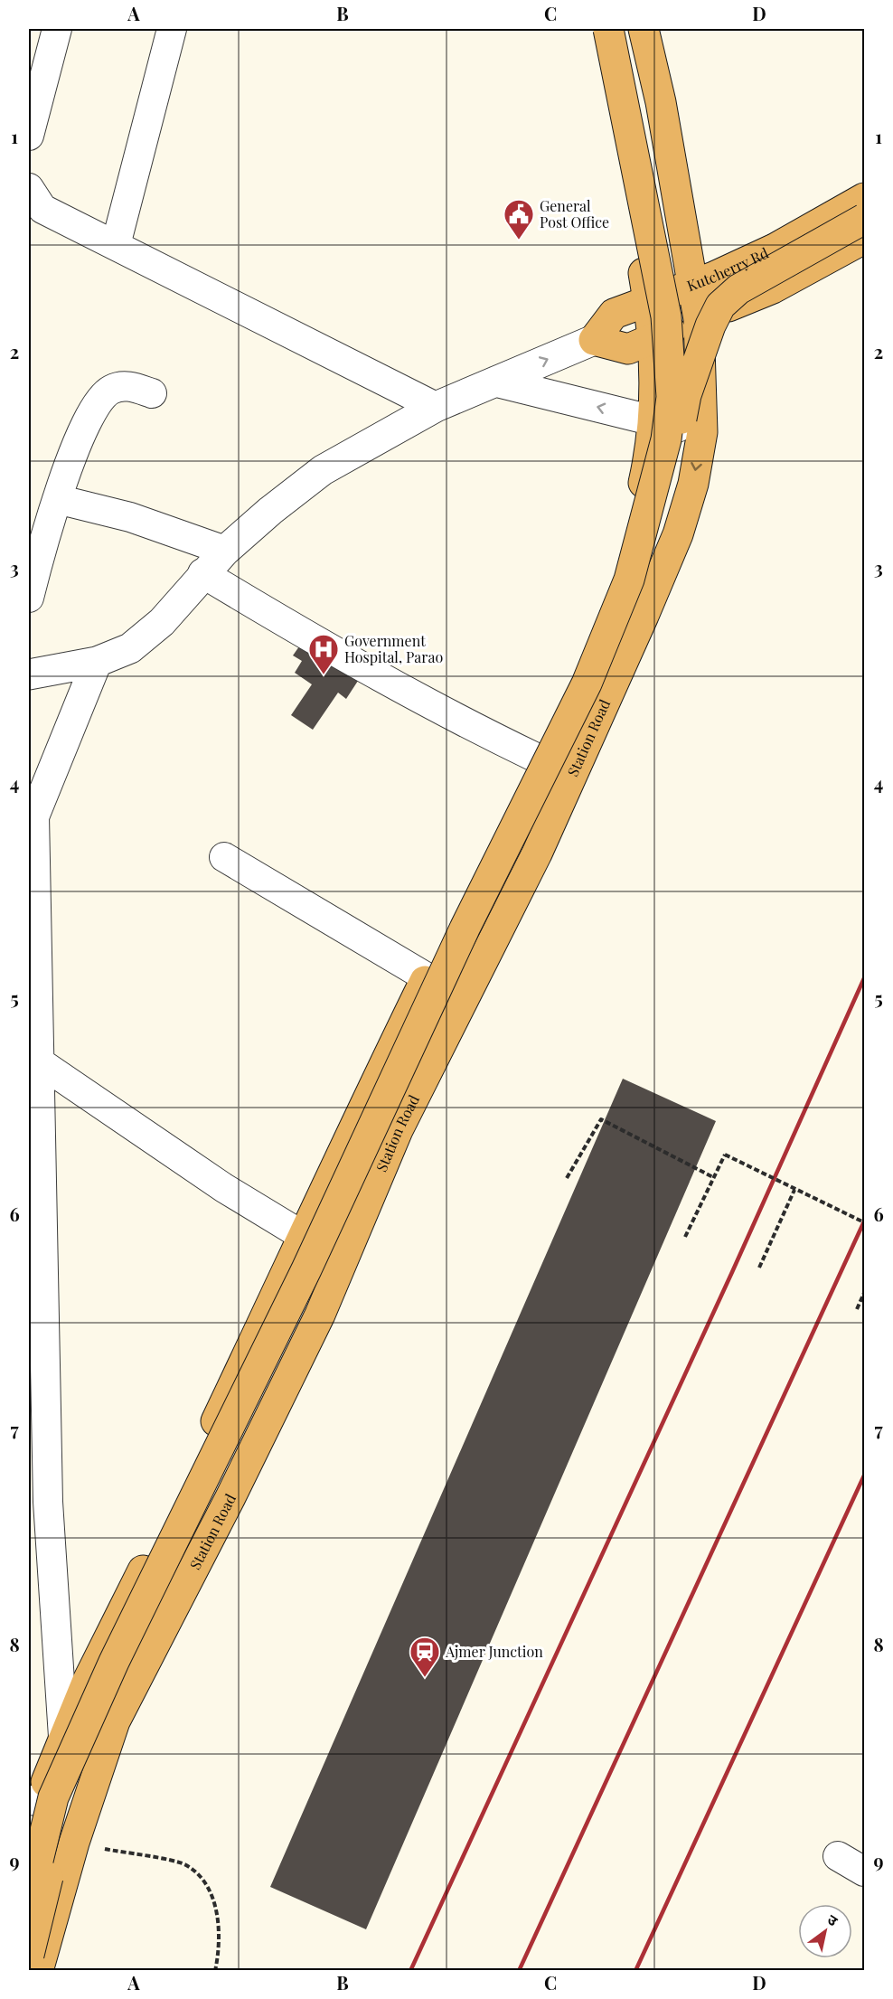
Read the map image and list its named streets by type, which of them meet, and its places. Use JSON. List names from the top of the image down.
{
  "streets": {
    "highway": ["Kutcherry Rd", "Station Road"]
  },
  "crossings": [
    ["Kutcherry Rd", "Station Road"]
  ],
  "places": {
    "public building": ["General Post Office"],
    "hospital": ["Government Hospital, Parao"],
    "station": ["Ajmer Junction"]
  },
  "north": "top right",
  "grid": {
    "columns": [
      "A",
      "B",
      "C",
      "D"
    ],
    "rows": [
      "1",
      "2",
      "3",
      "4",
      "5",
      "6",
      "7",
      "8",
      "9"
    ]
  }
}
